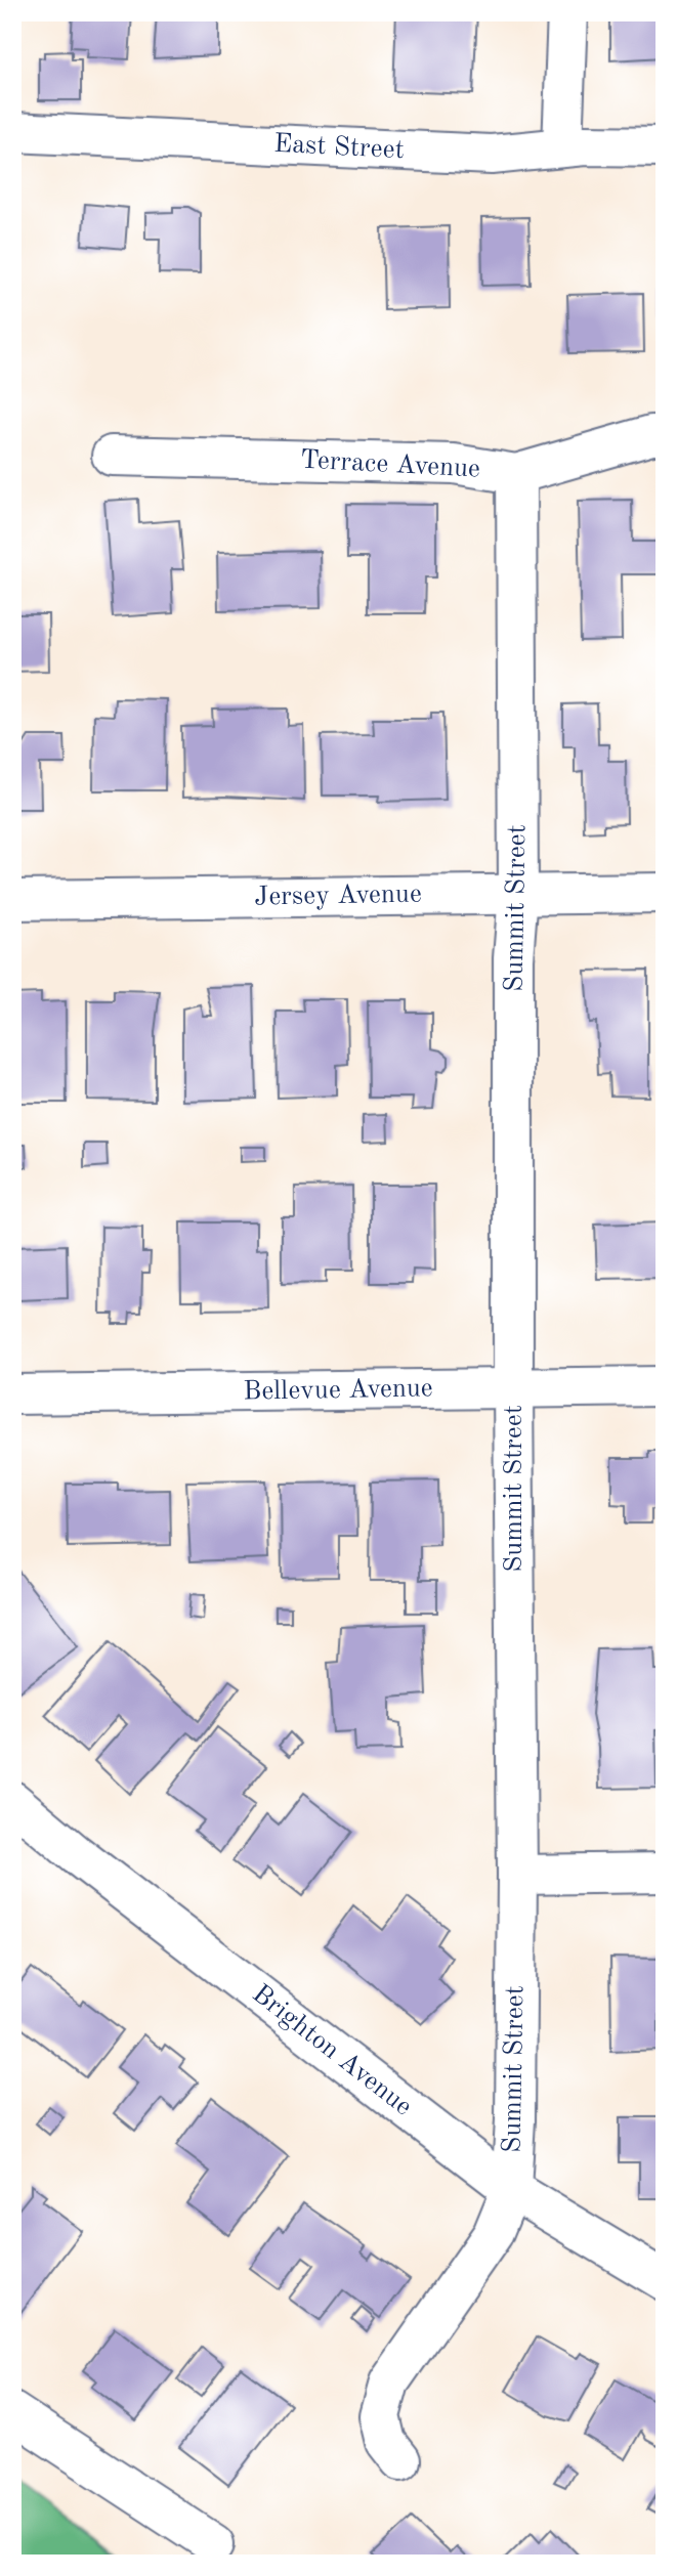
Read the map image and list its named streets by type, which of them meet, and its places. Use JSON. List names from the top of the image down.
{
  "streets": {
    "street": [
      "East Street",
      "Terrace Avenue",
      "Jersey Avenue",
      "Summit Street",
      "Bellevue Avenue",
      "Brighton Avenue"
    ]
  },
  "crossings": [
    ["Terrace Avenue", "Summit Street"],
    ["Jersey Avenue", "Summit Street"],
    ["Summit Street", "Bellevue Avenue"],
    ["Summit Street", "Brighton Avenue"]
  ]
}
